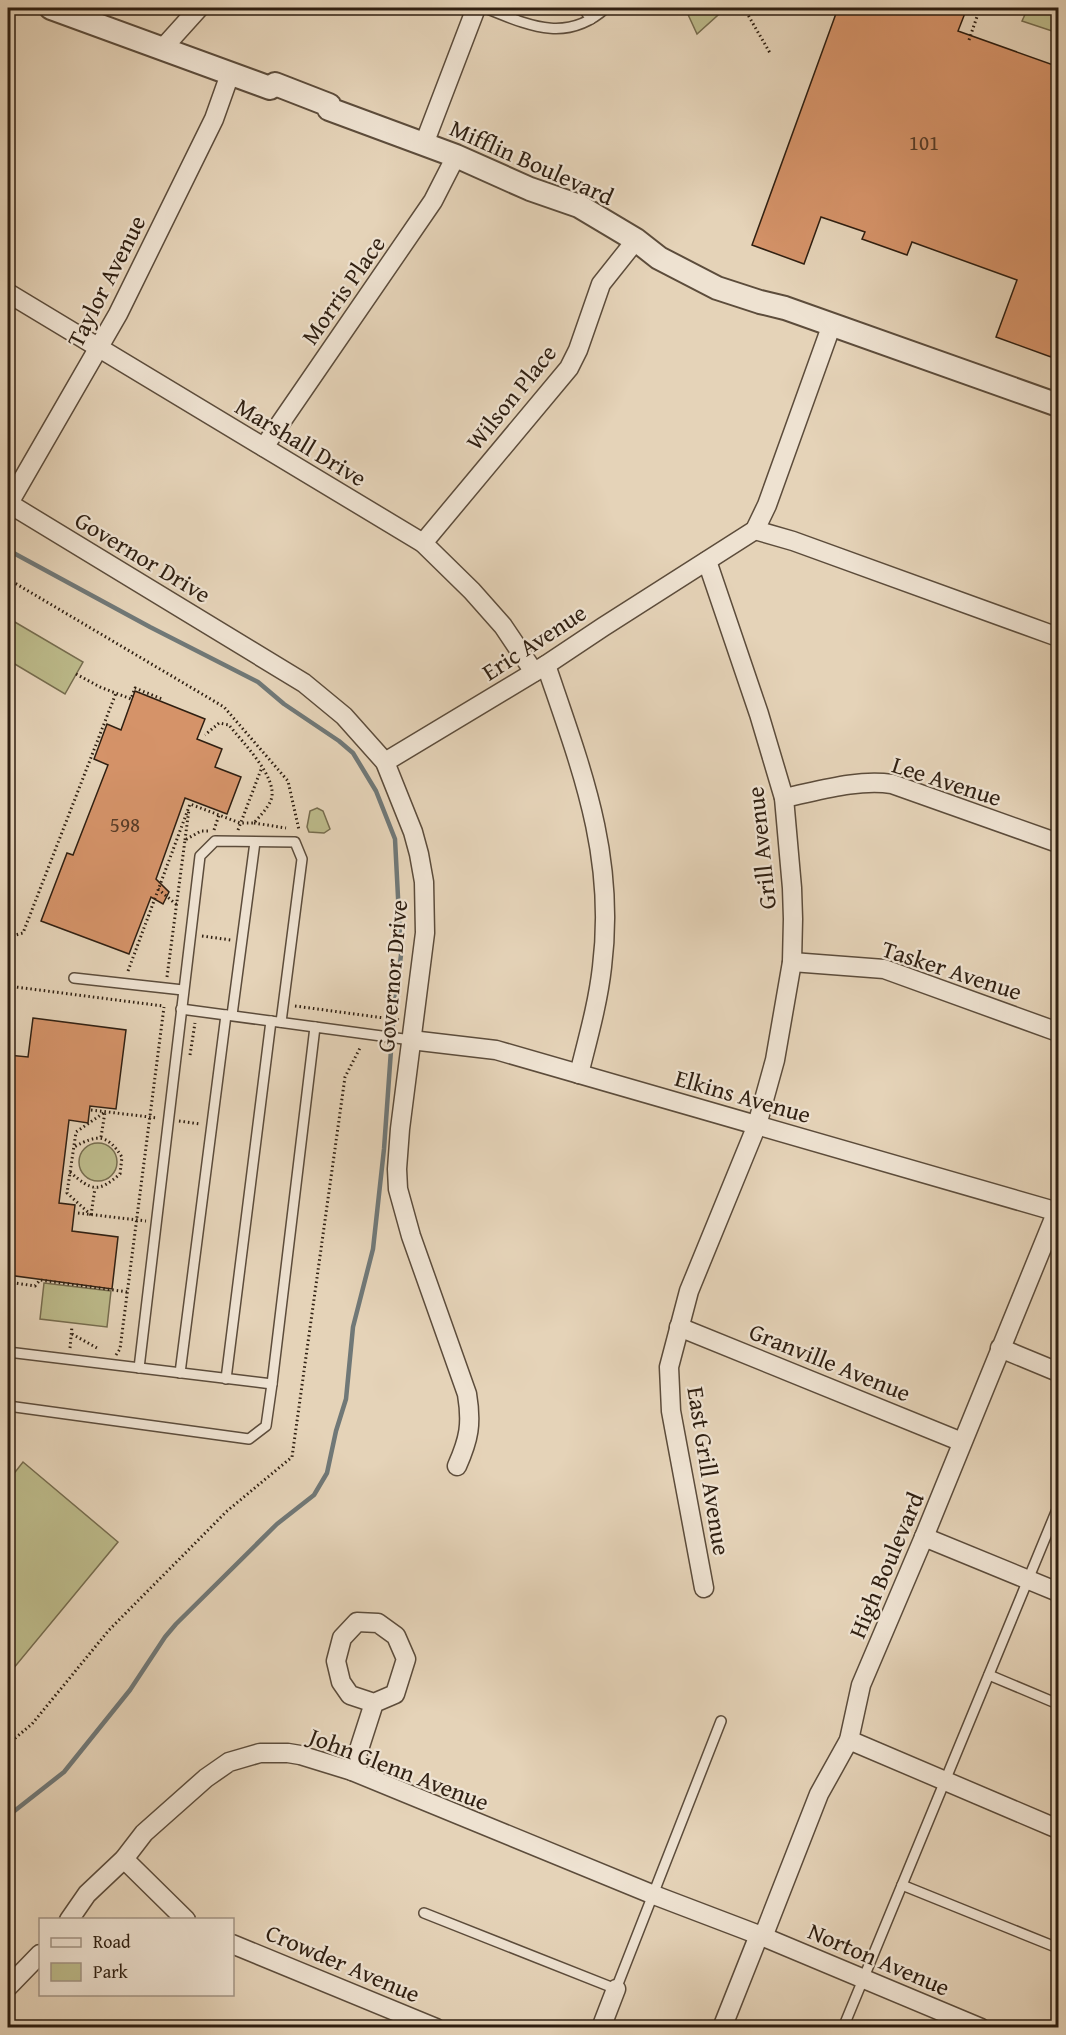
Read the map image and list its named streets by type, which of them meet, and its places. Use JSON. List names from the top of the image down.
{
  "streets": {
    "street": [
      "Mifflin Boulevard",
      "Taylor Avenue",
      "Morris Place",
      "Wilson Place",
      "Marshall Drive",
      "Governor Drive",
      "Eric Avenue",
      "Lee Avenue",
      "Grill Avenue",
      "Tasker Avenue",
      "Elkins Avenue",
      "Granville Avenue",
      "East Grill Avenue",
      "High Boulevard",
      "John Glenn Avenue",
      "Norton Avenue",
      "Crowder Avenue"
    ]
  },
  "crossings": [
    ["Mifflin Boulevard", "Taylor Avenue"],
    ["Mifflin Boulevard", "Morris Place"],
    ["Mifflin Boulevard", "Wilson Place"],
    ["Taylor Avenue", "Marshall Drive"],
    ["Taylor Avenue", "Governor Drive"],
    ["Morris Place", "Marshall Drive"],
    ["Wilson Place", "Marshall Drive"],
    ["Marshall Drive", "Eric Avenue"],
    ["Marshall Drive", "Elkins Avenue"],
    ["Governor Drive", "Eric Avenue"],
    ["Governor Drive", "Elkins Avenue"],
    ["Eric Avenue", "Grill Avenue"],
    ["Lee Avenue", "Grill Avenue"],
    ["Grill Avenue", "Tasker Avenue"],
    ["Grill Avenue", "Elkins Avenue"],
    ["Grill Avenue", "Granville Avenue"],
    ["Grill Avenue", "East Grill Avenue"],
    ["Elkins Avenue", "High Boulevard"],
    ["Granville Avenue", "East Grill Avenue"],
    ["Granville Avenue", "High Boulevard"],
    ["High Boulevard", "John Glenn Avenue"],
    ["High Boulevard", "Norton Avenue"],
    ["John Glenn Avenue", "Norton Avenue"]
  ],
  "house_numbers": ["101", "598"],
  "legend": ["Road", "Park"]
}
